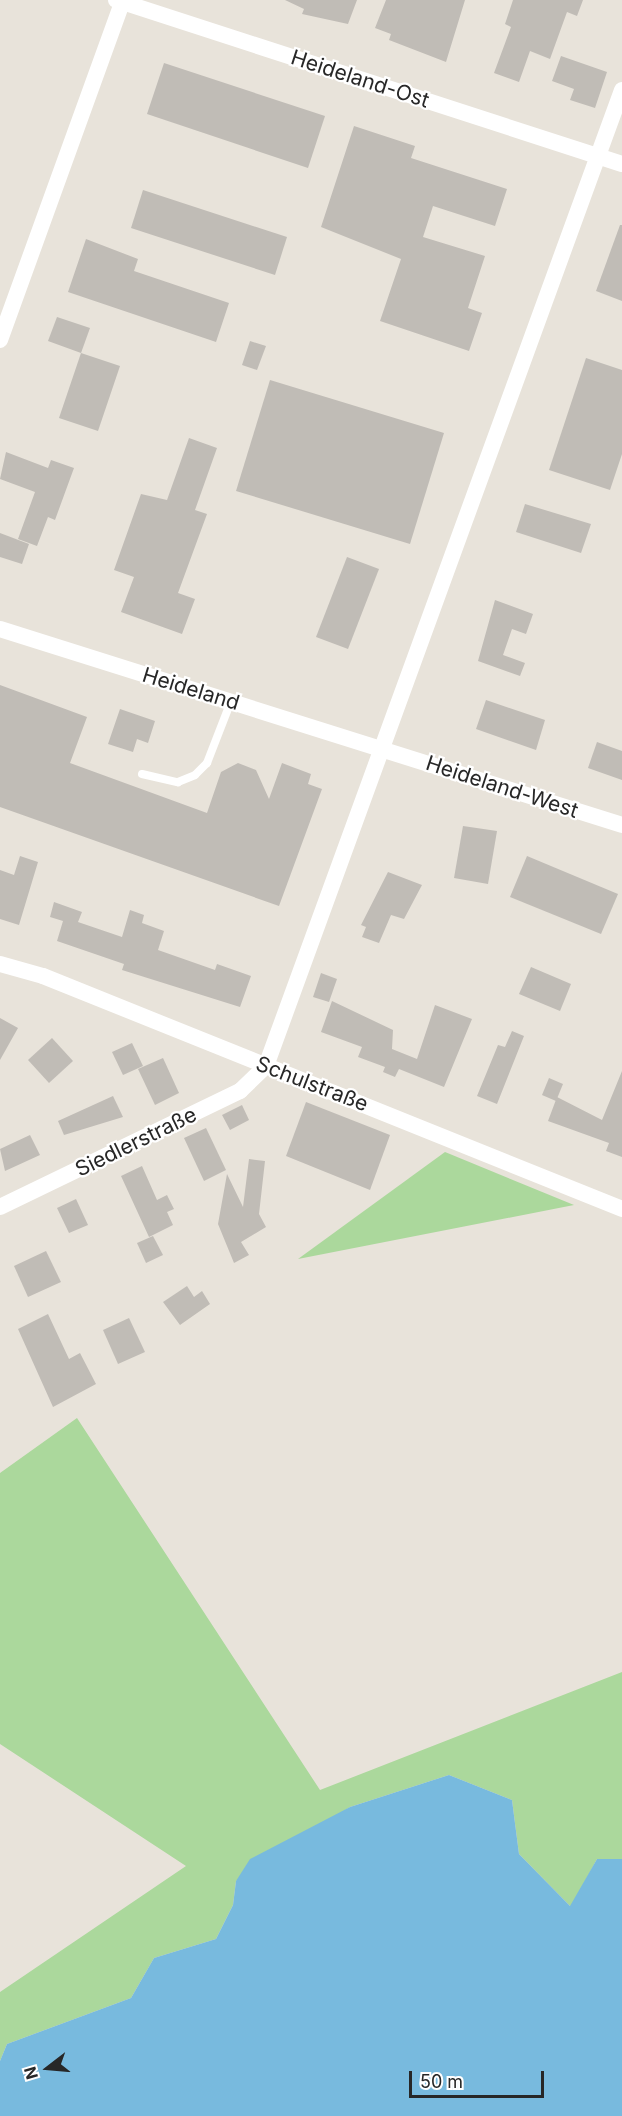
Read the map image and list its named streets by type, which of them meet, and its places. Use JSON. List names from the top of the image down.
{
  "streets": {
    "street": [
      "Heideland-Ost",
      "Heideland",
      "Heideland-West",
      "Schulstraße",
      "Siedlerstraße"
    ]
  },
  "crossings": [
    ["Heideland", "Heideland-West"],
    ["Schulstraße", "Siedlerstraße"]
  ],
  "scale_bar": "50 m",
  "north": "left"
}
